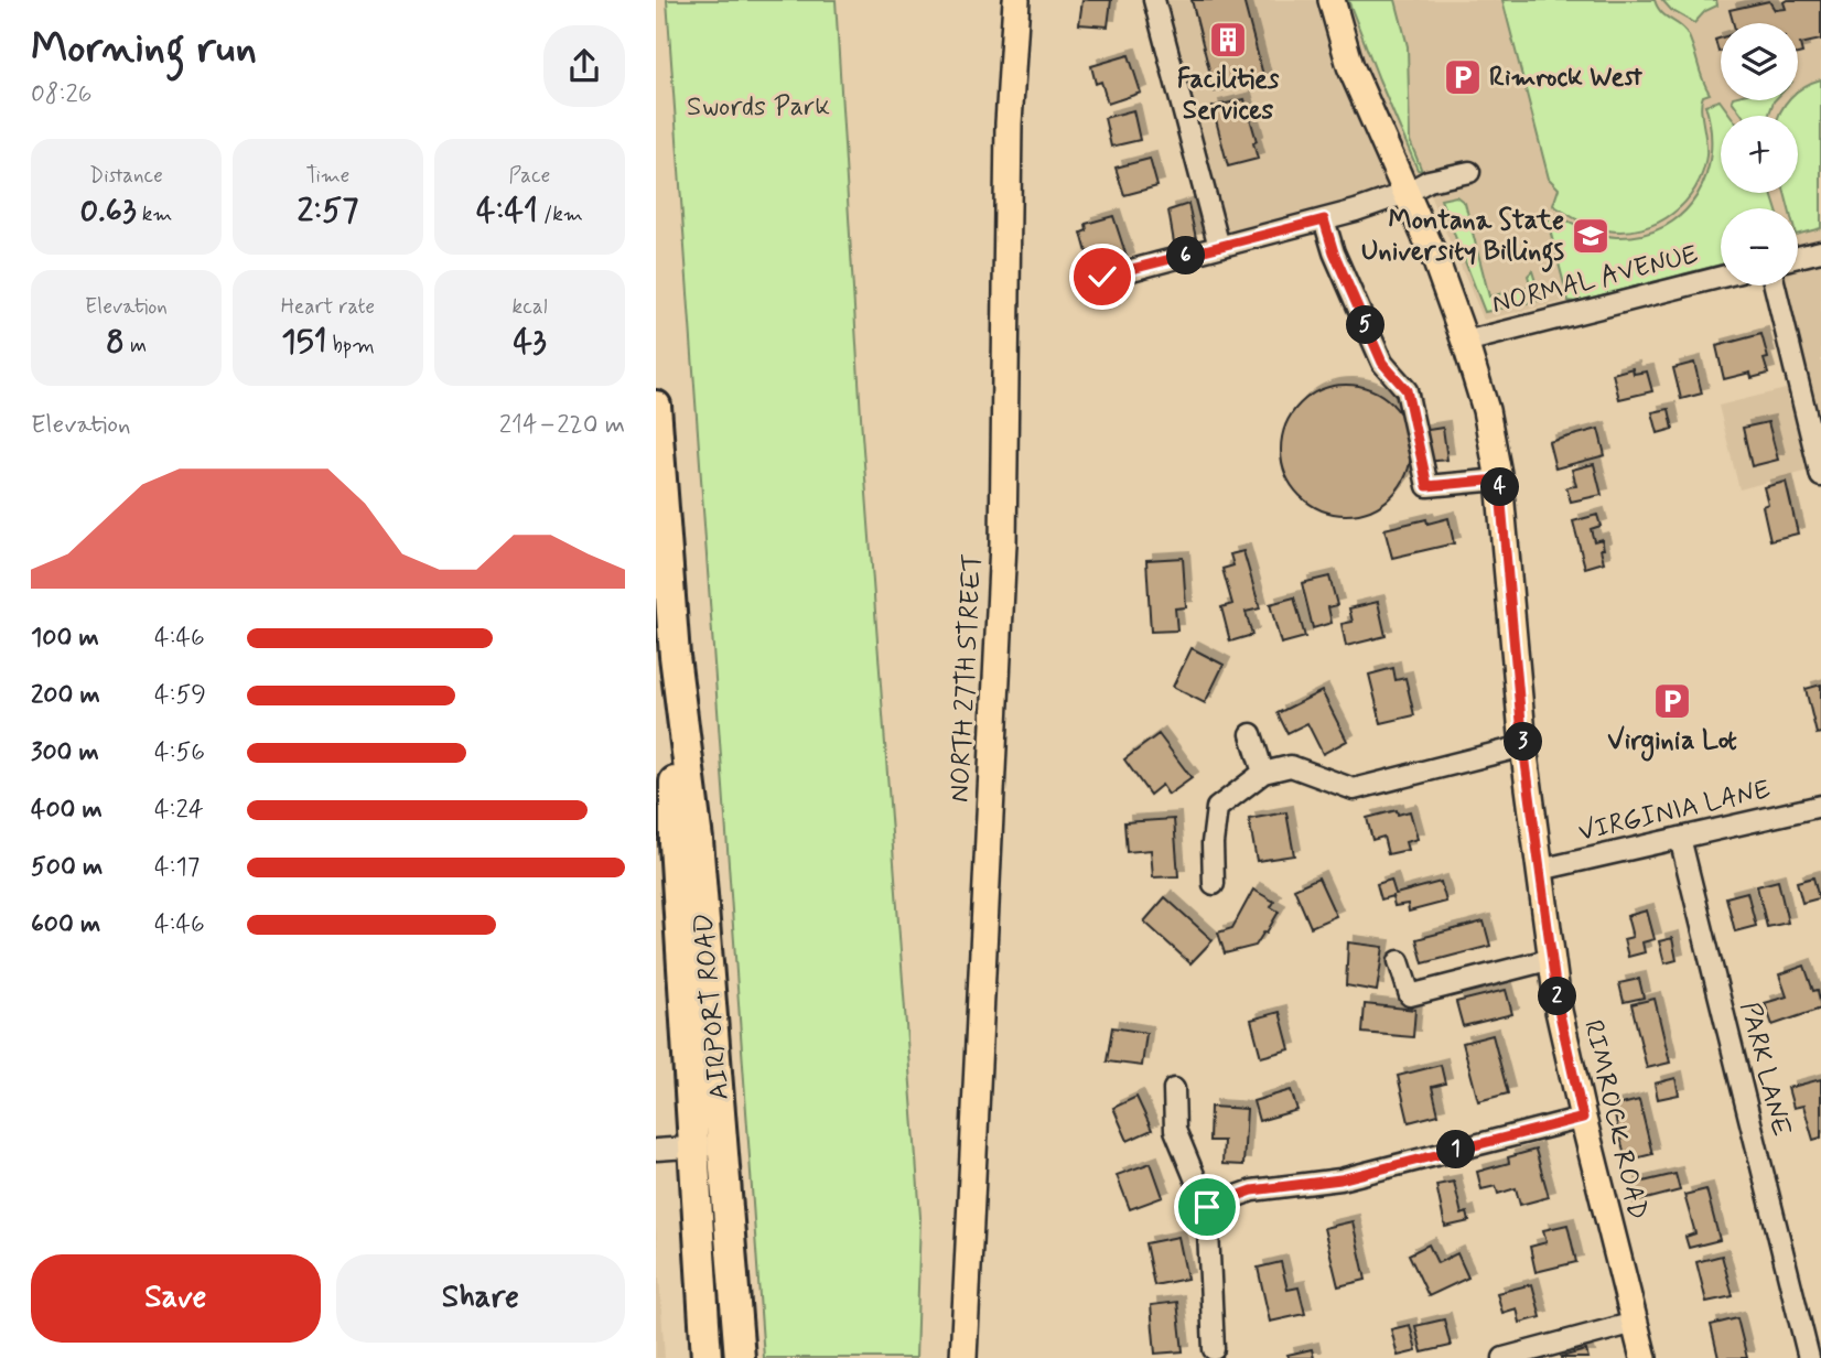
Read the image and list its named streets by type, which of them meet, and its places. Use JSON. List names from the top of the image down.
{
  "streets": {
    "highway": ["AIRPORT ROAD"],
    "main road": ["NORTH 27TH STREET", "RIMROCK ROAD"],
    "street": ["NORMAL AVENUE", "VIRGINIA LANE", "PARK LANE"]
  },
  "crossings": [
    ["NORMAL AVENUE", "RIMROCK ROAD"],
    ["VIRGINIA LANE", "PARK LANE"],
    ["VIRGINIA LANE", "RIMROCK ROAD"]
  ],
  "parks": ["Swords Park"],
  "places": {
    "building": ["Facilities Services"],
    "parking": ["Rimrock West", "Virginia Lot"],
    "school or university": ["Montana State University Billings"]
  },
  "page": {
    "heading": ["Morning run", "08:26"],
    "map_buttons": ["+", "−"],
    "stats": [
      ["Distance", "0.63 km"],
      ["Time", "2:57"],
      ["Pace", "4:41 /km"],
      ["Elevation", "8 m"],
      ["Heart rate", "151 bpm"],
      ["kcal", "43"]
    ],
    "pins": [
      "6",
      "5",
      "4",
      "3",
      "2",
      "1"
    ],
    "chart": ["Elevation", "214–220 m"],
    "list": [
      {
        "name": "100 m",
        "note": "4:46"
      },
      {
        "name": "200 m",
        "note": "4:59"
      },
      {
        "name": "300 m",
        "note": "4:56"
      },
      {
        "name": "400 m",
        "note": "4:24"
      },
      {
        "name": "500 m",
        "note": "4:17"
      },
      {
        "name": "600 m",
        "note": "4:46"
      }
    ],
    "buttons": ["Save", "Share"]
  }
}
